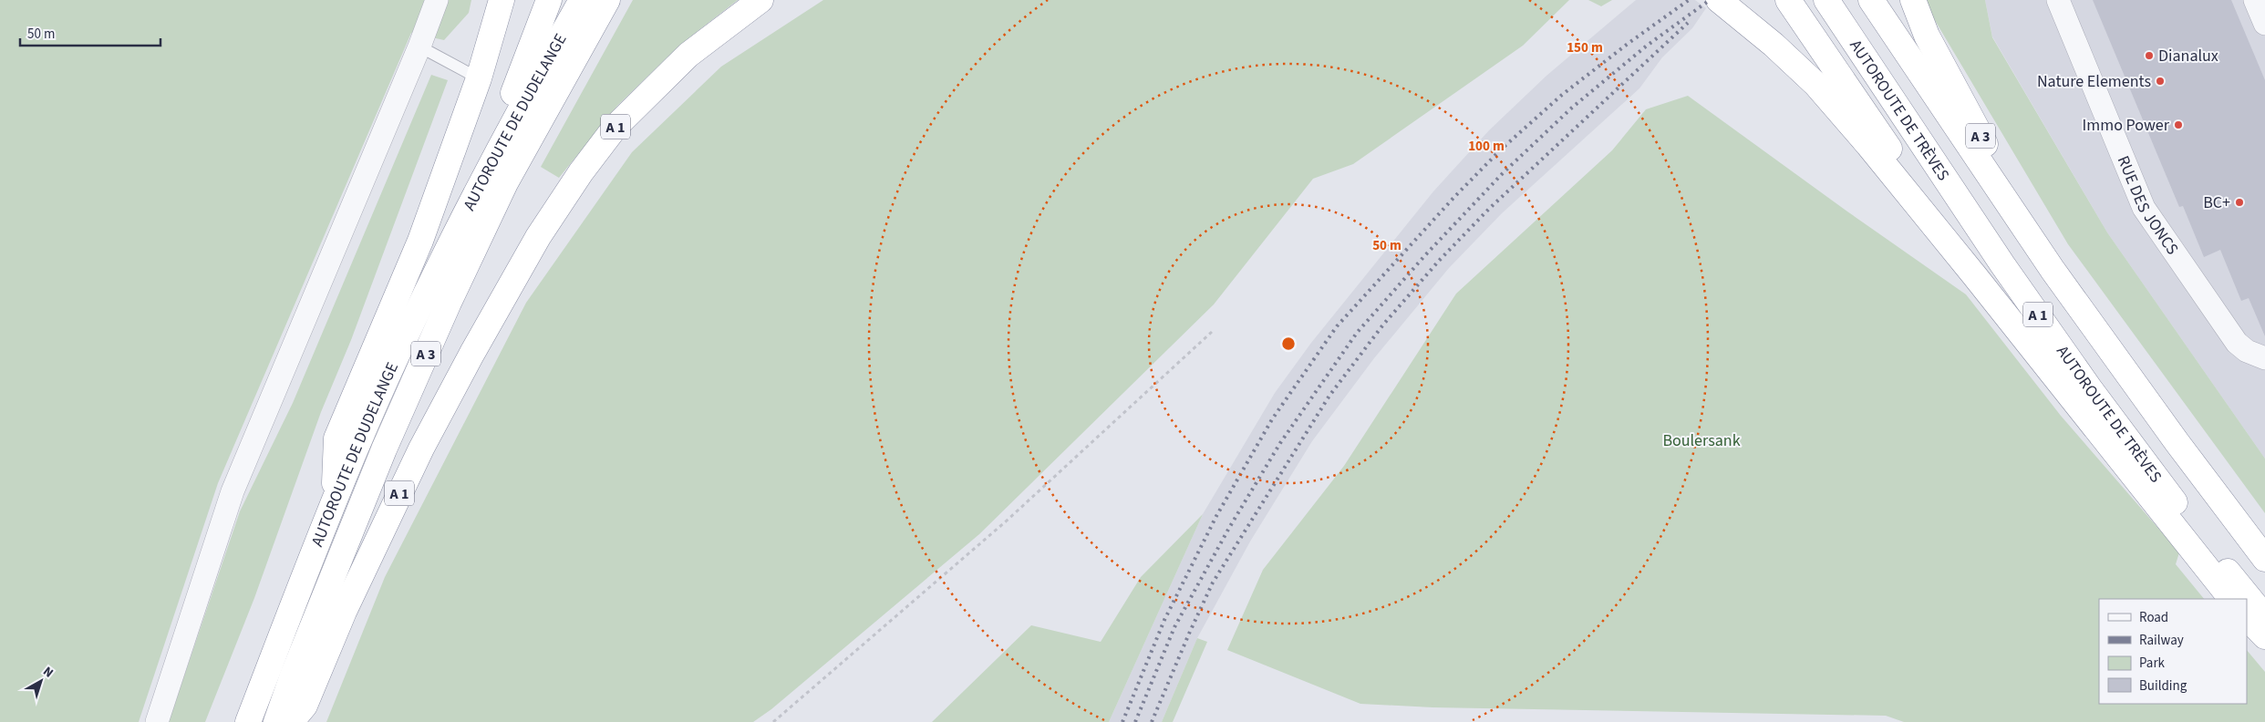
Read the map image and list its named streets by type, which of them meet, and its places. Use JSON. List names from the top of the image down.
{
  "streets": {
    "highway": [
      "AUTOROUTE DE TRÈVES",
      "AUTOROUTE DE DUDELANGE",
      "A 1",
      "A 3"
    ],
    "street": ["RUE DES JONCS"]
  },
  "crossings": [
    ["AUTOROUTE DE DUDELANGE", "A 3"],
    ["A 1", "A 3"]
  ],
  "parks": ["Boulersank"],
  "places": [
    "Dianalux",
    "Nature Elements",
    "Immo Power",
    "BC+"
  ],
  "legend": [
    "Road",
    "Railway",
    "Park",
    "Building"
  ],
  "scale_bar": "50 m",
  "north": "top right",
  "rings": ["150 m", "100 m", "50 m"]
}
